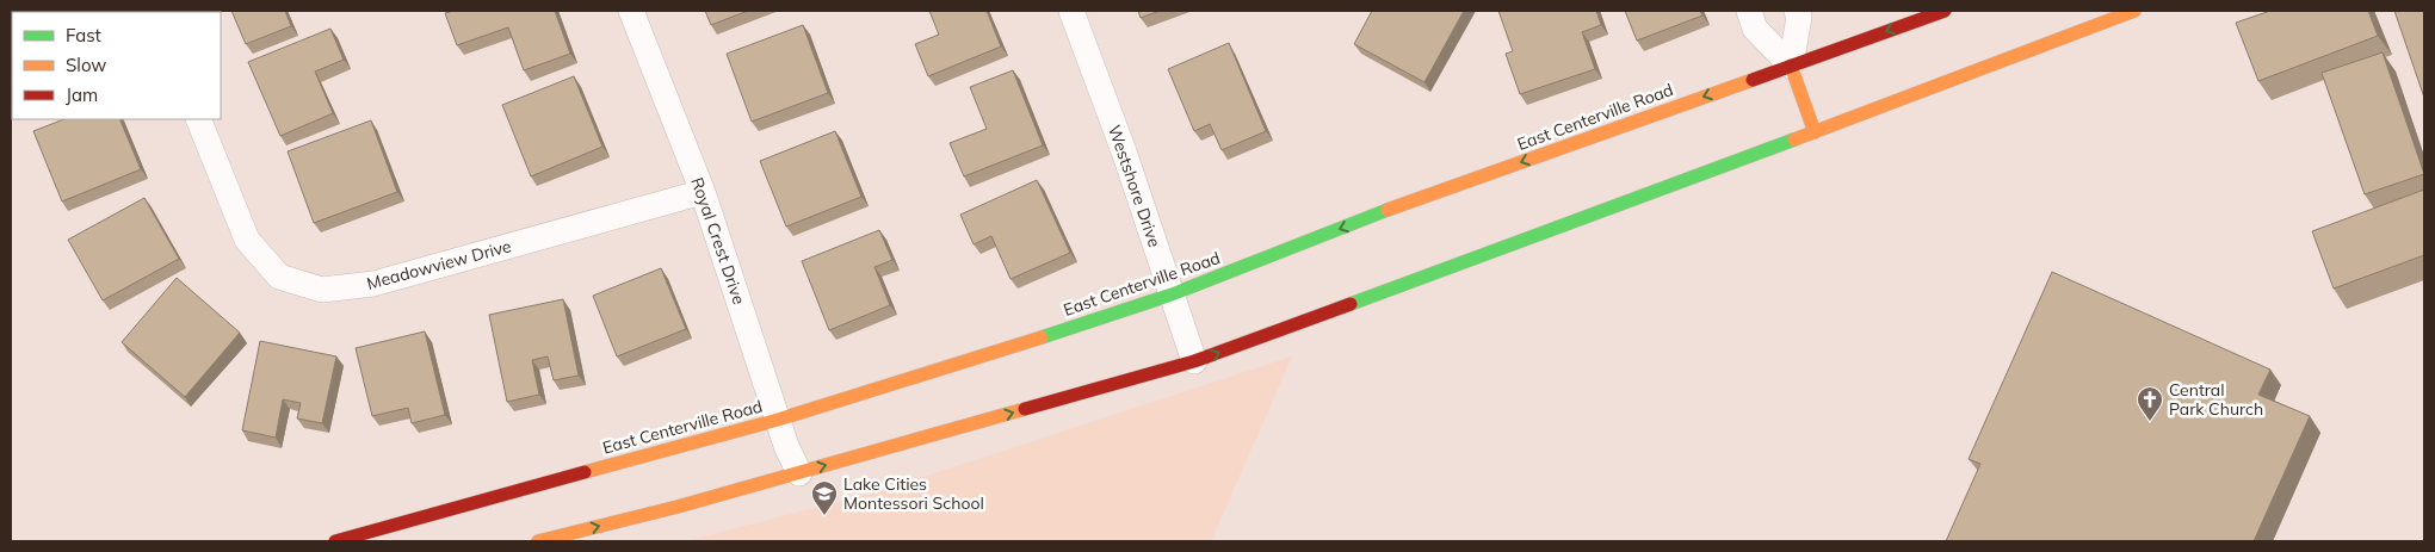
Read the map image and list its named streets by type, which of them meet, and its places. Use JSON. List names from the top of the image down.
{
  "streets": {
    "main road": ["East Centerville Road"],
    "street": ["Westshore Drive", "Royal Crest Drive", "Meadowview Drive"]
  },
  "crossings": [
    ["East Centerville Road", "Westshore Drive"],
    ["East Centerville Road", "Royal Crest Drive"],
    ["Royal Crest Drive", "Meadowview Drive"]
  ],
  "places": {
    "church": ["Central Park Church"],
    "school or university": ["Lake Cities Montessori School"]
  },
  "legend": ["Fast", "Slow", "Jam"]
}
